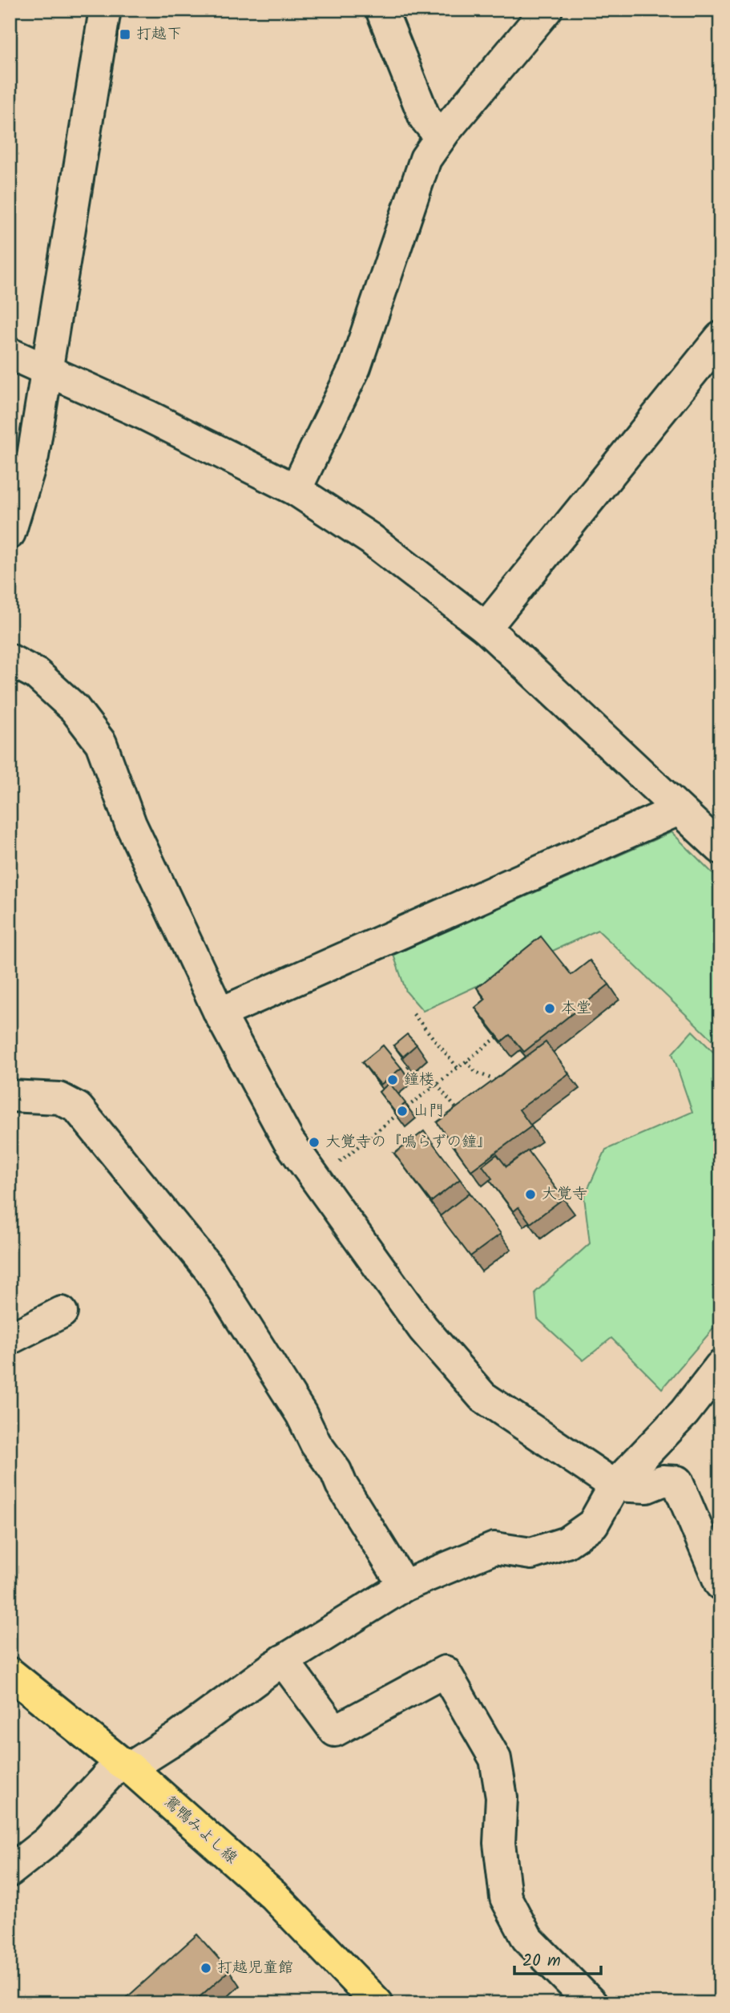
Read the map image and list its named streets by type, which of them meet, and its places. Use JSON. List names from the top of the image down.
{
  "streets": {
    "main road": ["鴛鴨みよし線"]
  },
  "places": {
    "transit": ["打越下"],
    "other": [
      "本堂",
      "鐘楼",
      "山門",
      "大覚寺の『鳴らずの鐘』",
      "大覚寺",
      "打越児童館"
    ]
  },
  "scale_bar": "20 m"
}
